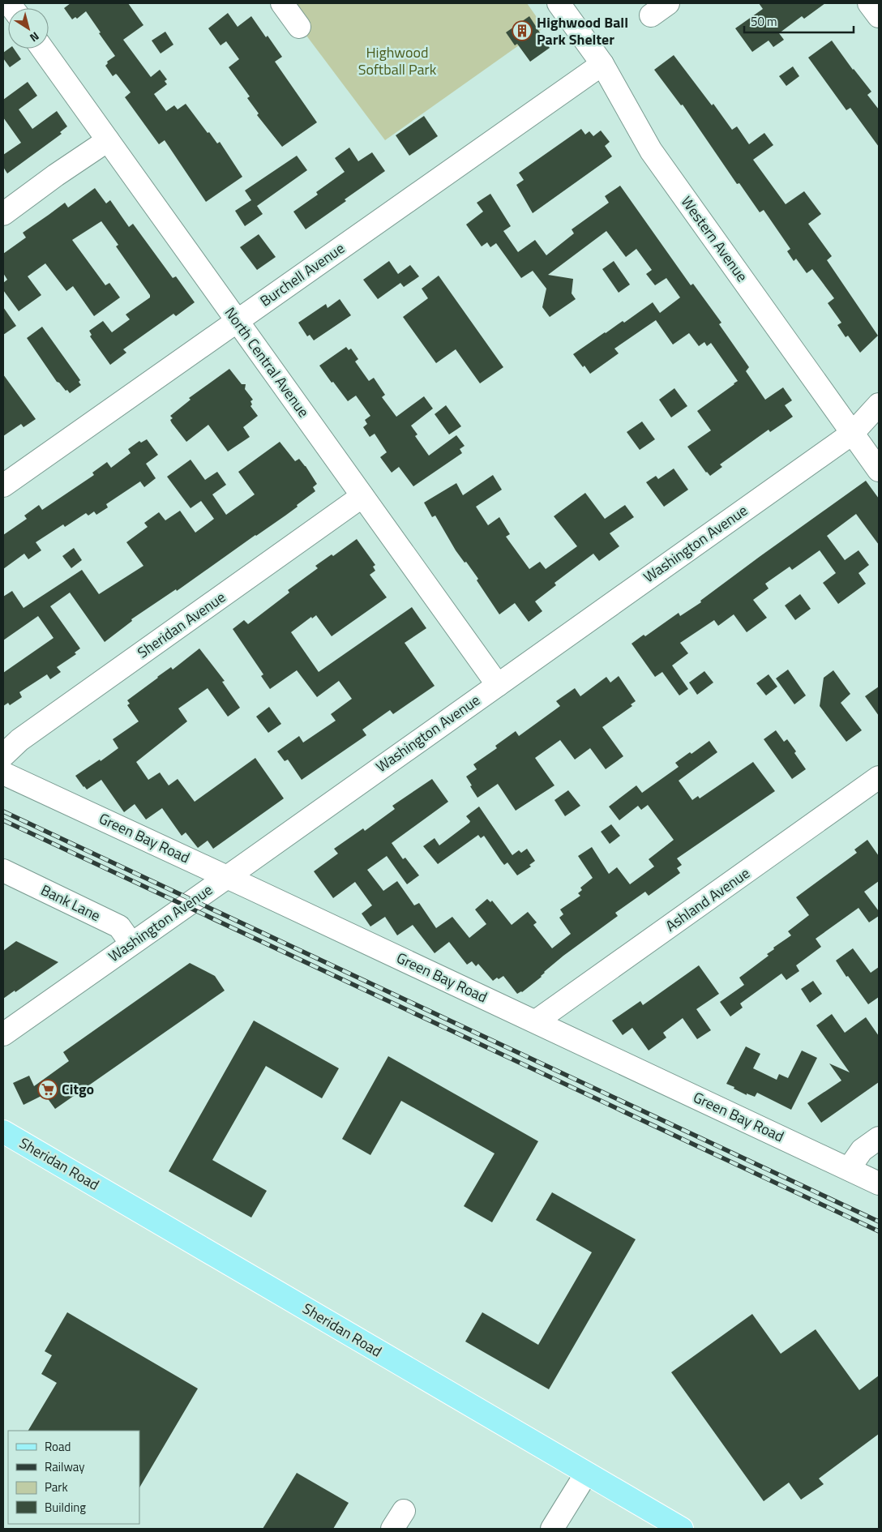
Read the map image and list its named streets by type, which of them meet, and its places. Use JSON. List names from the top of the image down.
{
  "streets": {
    "main road": ["Sheridan Road"],
    "street": [
      "Western Avenue",
      "Burchell Avenue",
      "North Central Avenue",
      "Washington Avenue",
      "Sheridan Avenue",
      "Green Bay Road",
      "Ashland Avenue",
      "Bank Lane"
    ]
  },
  "crossings": [
    ["Western Avenue", "Burchell Avenue"],
    ["Western Avenue", "Washington Avenue"],
    ["Burchell Avenue", "North Central Avenue"],
    ["North Central Avenue", "Washington Avenue"],
    ["North Central Avenue", "Sheridan Avenue"],
    ["Washington Avenue", "Green Bay Road"],
    ["Washington Avenue", "Bank Lane"],
    ["Green Bay Road", "Ashland Avenue"]
  ],
  "parks": ["Highwood Softball Park"],
  "places": {
    "building": ["Highwood Ball Park Shelter"],
    "supermarket": ["Citgo"]
  },
  "legend": [
    "Road",
    "Railway",
    "Park",
    "Building"
  ],
  "scale_bar": "50 m",
  "north": "bottom right"
}
